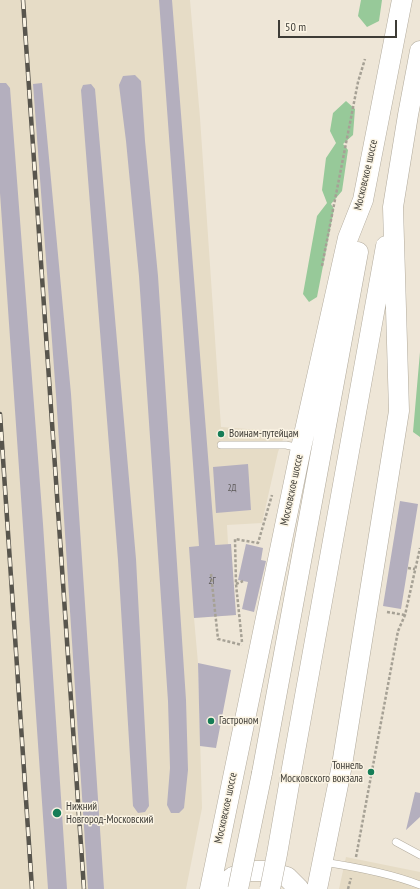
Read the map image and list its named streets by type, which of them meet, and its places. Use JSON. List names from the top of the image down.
{
  "streets": {
    "main road": ["Московское шоссе"]
  },
  "places": [
    "Воинам-путейцам",
    "Гастроном",
    "Тоннель Московского вокзала",
    "Нижний Новгород-Московский"
  ],
  "house_numbers": ["2Д", "2Г"],
  "scale_bar": "50 m"
}
